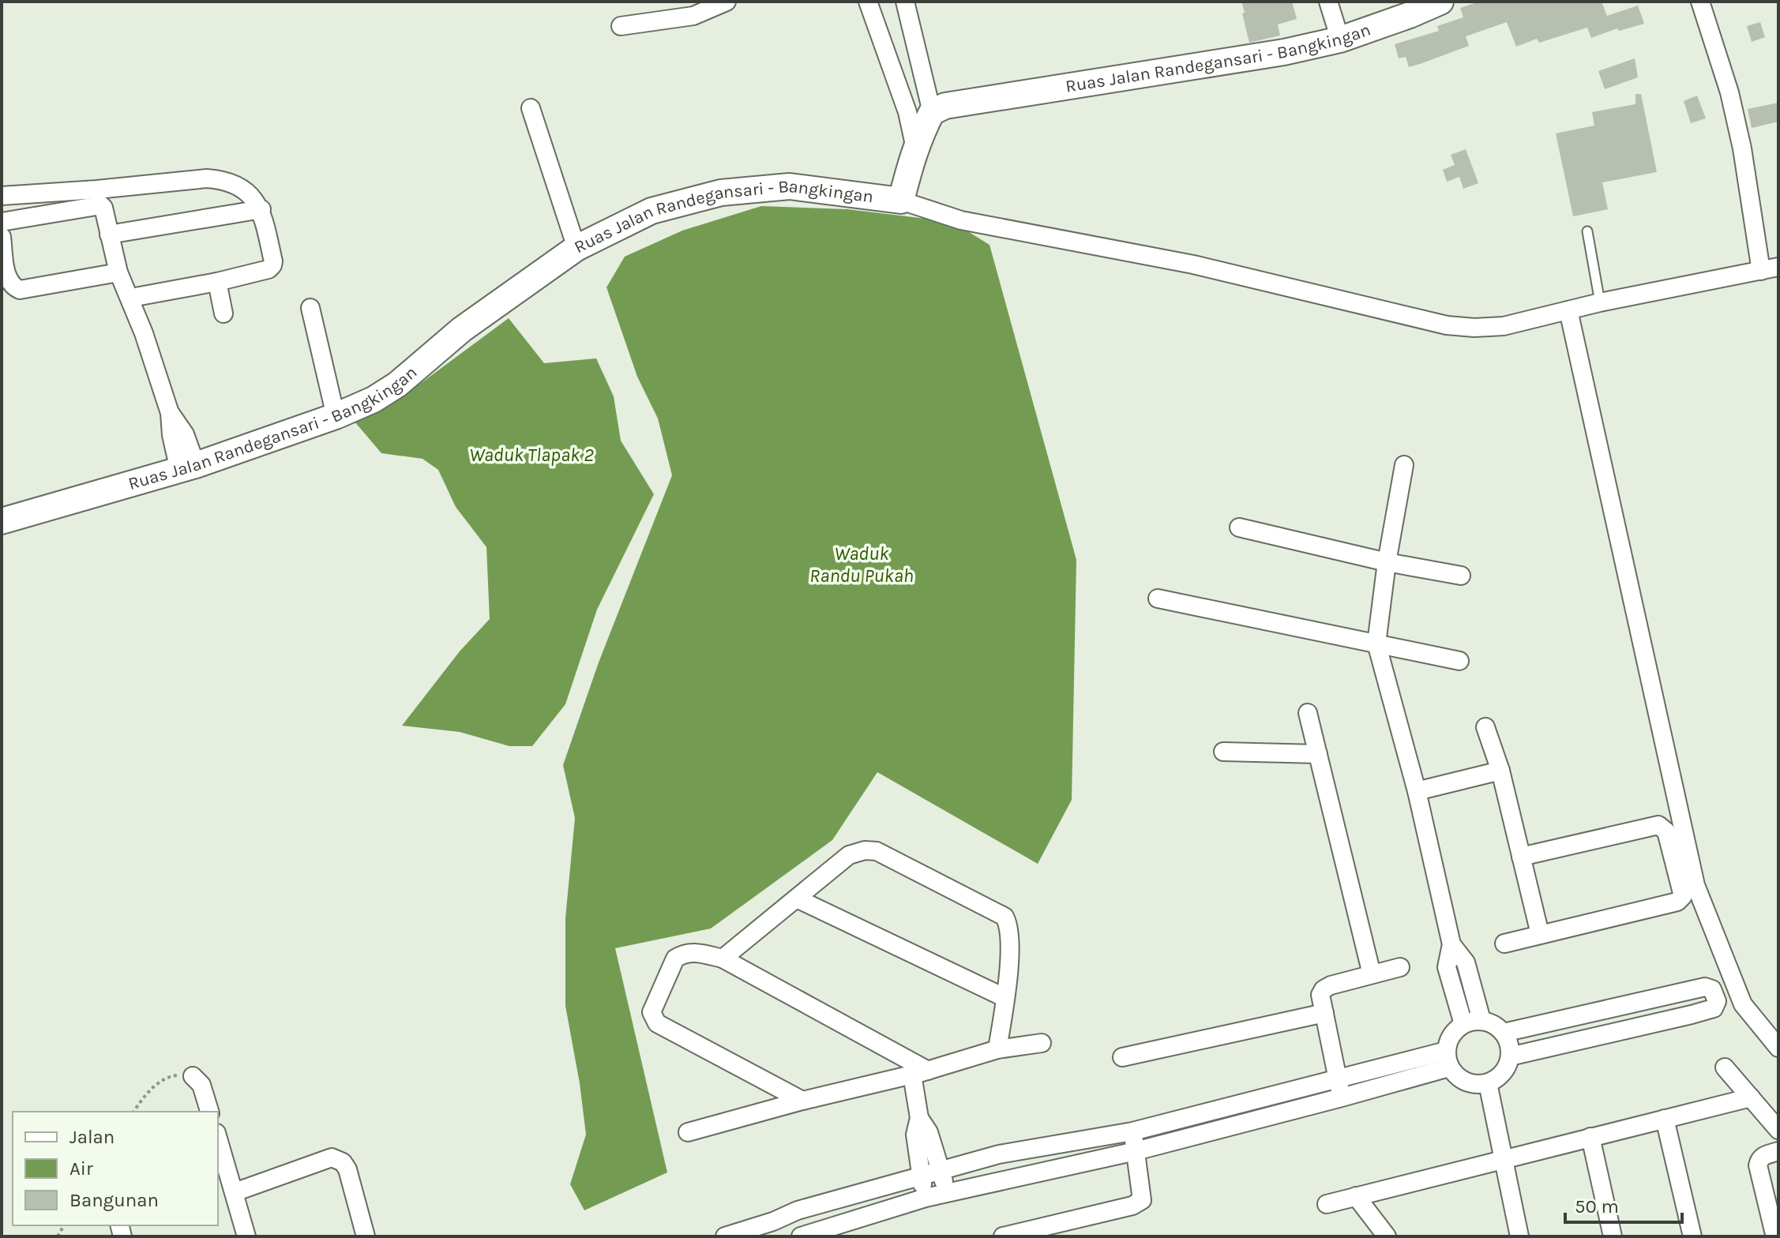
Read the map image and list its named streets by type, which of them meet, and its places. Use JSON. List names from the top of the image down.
{
  "streets": {
    "main road": ["Ruas Jalan Randegansari - Bangkingan"]
  },
  "water": ["Waduk Tlapak 2", "Waduk Randu Pukah"],
  "legend": ["Jalan", "Air", "Bangunan"],
  "scale_bar": "50 m"
}
